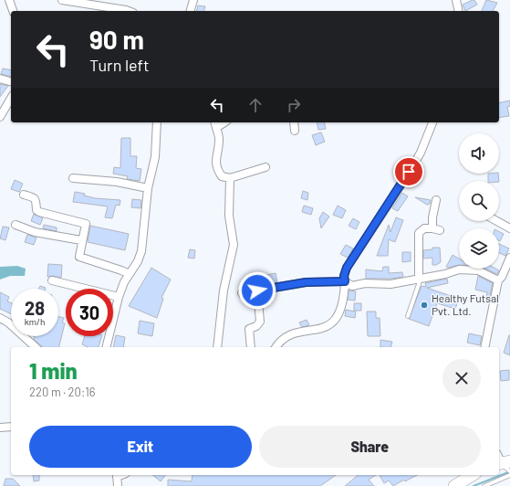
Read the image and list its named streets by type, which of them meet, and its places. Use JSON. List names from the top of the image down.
{
  "places": ["Healthy Futsal Pvt. Ltd."],
  "page": {
    "turn": ["90 m", "Turn left"],
    "speed": "28 km/h",
    "limit": "30",
    "heading": ["1 min", "220 m · 20:16"],
    "buttons": ["Exit", "Share"]
  }
}
